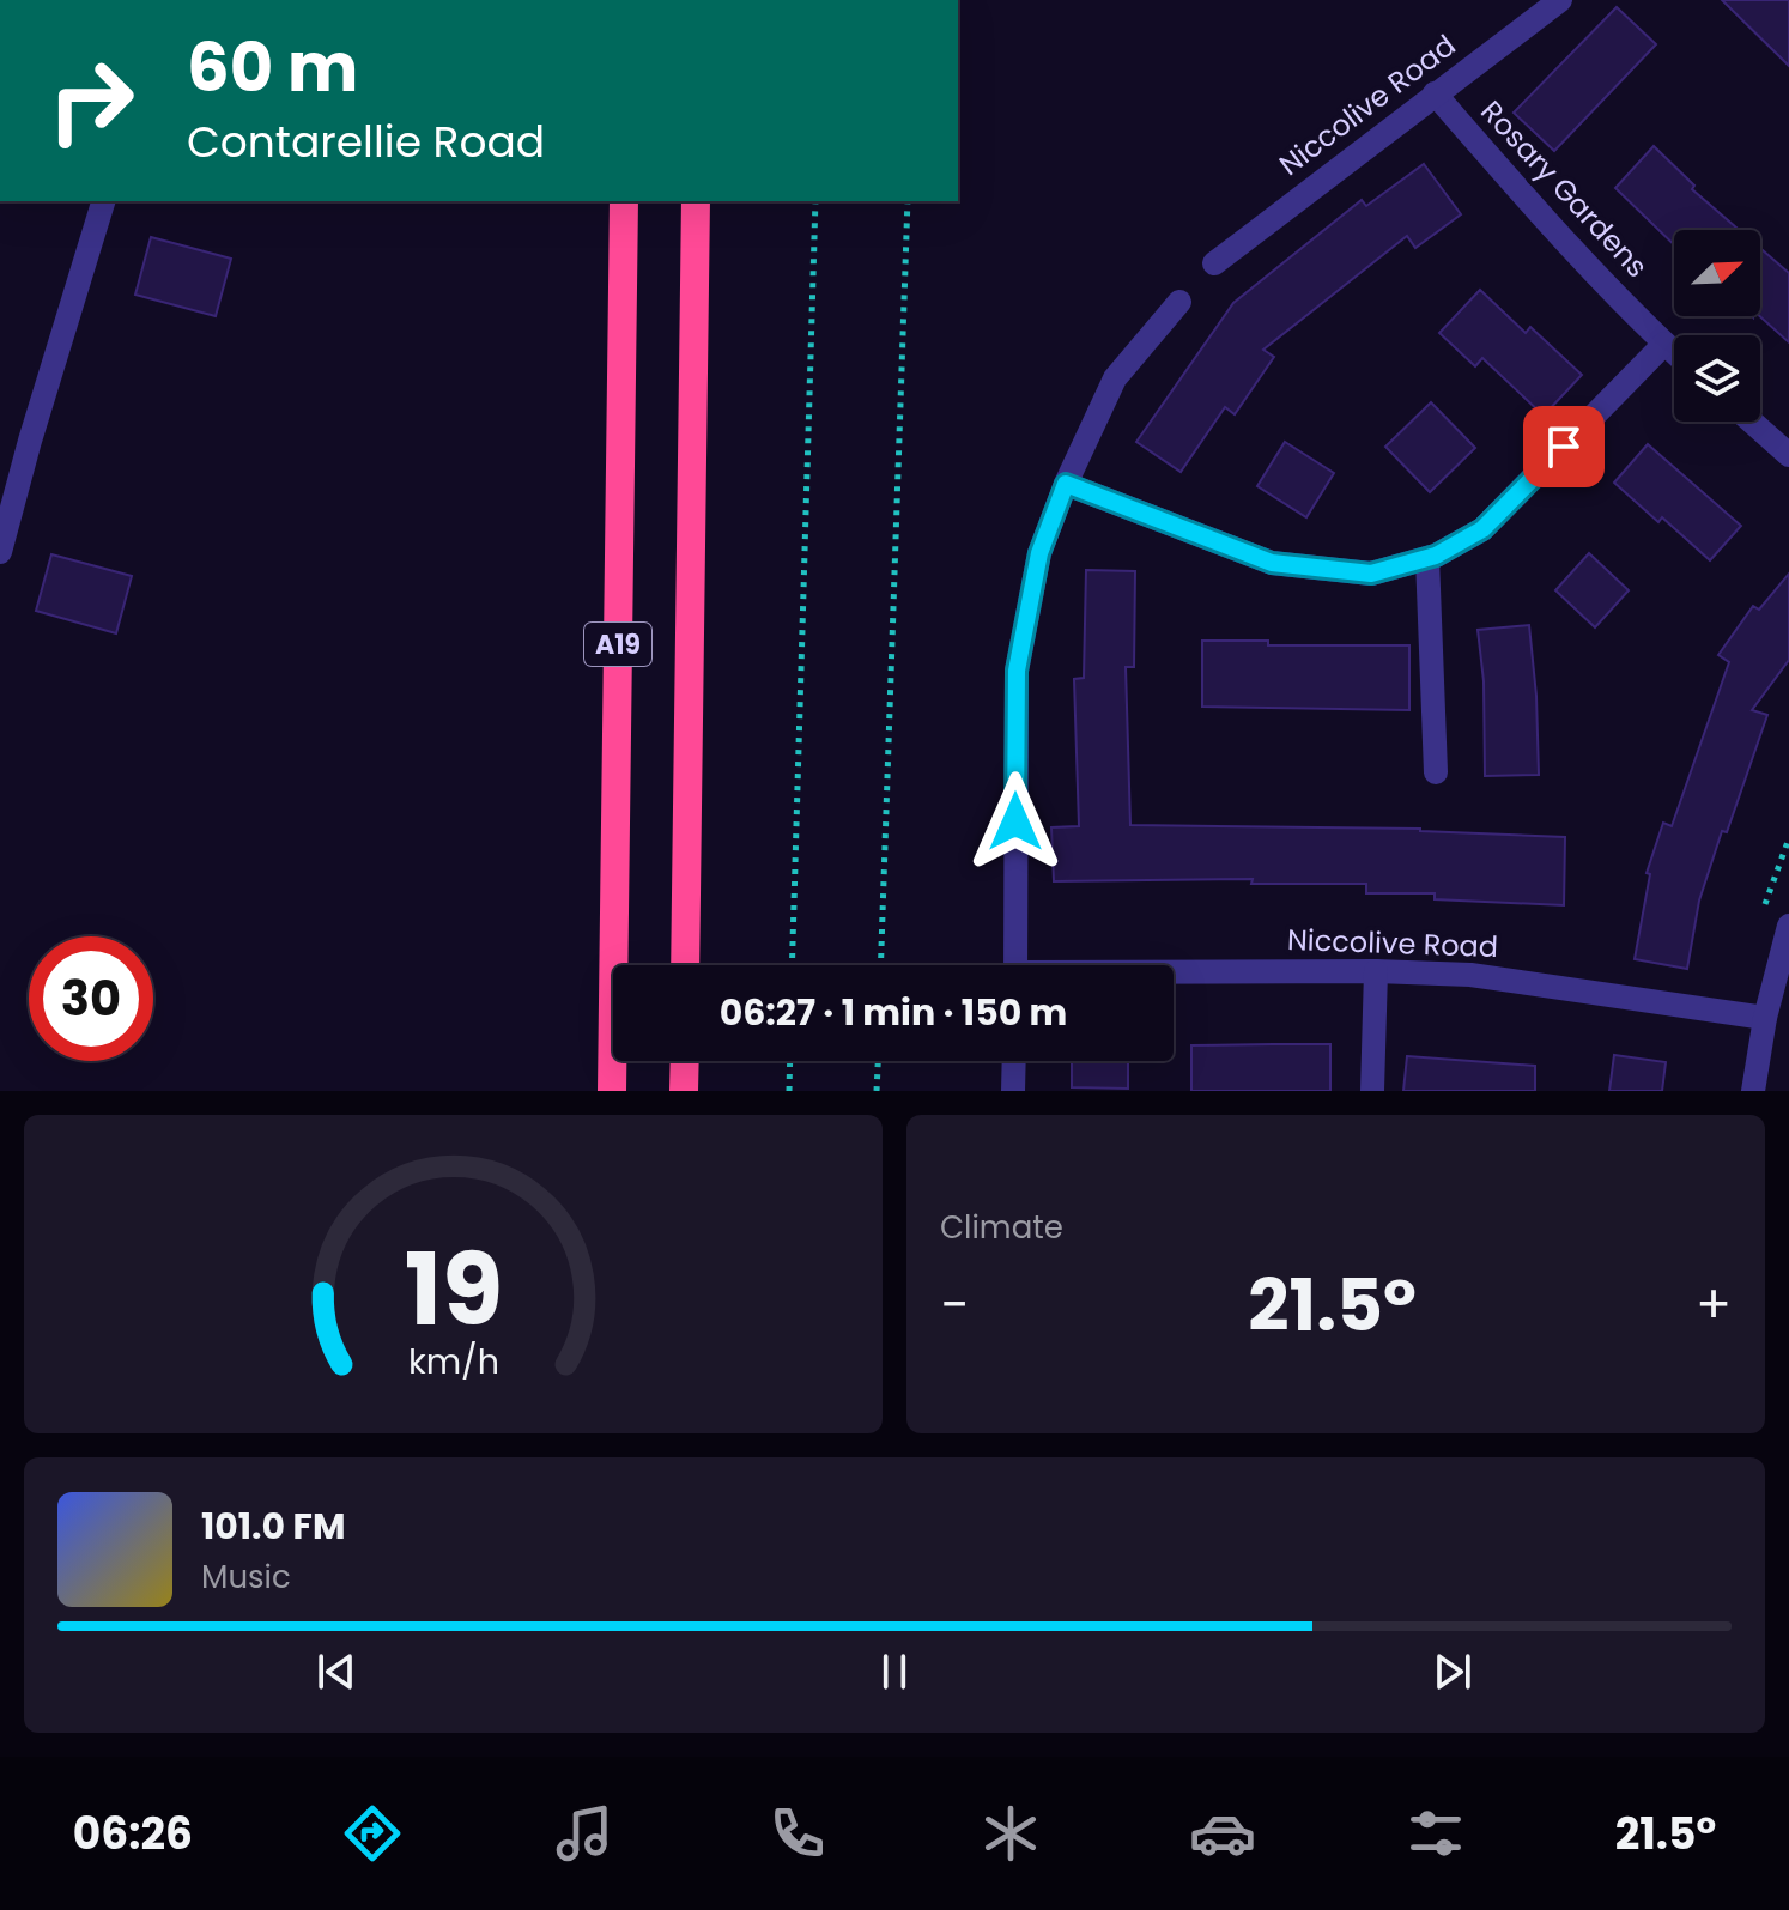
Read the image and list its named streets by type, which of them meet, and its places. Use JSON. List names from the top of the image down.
{
  "streets": {
    "highway": ["A19"],
    "street": ["Niccolive Road", "Rosary Gardens"]
  },
  "crossings": [
    ["Niccolive Road", "Rosary Gardens"]
  ],
  "north": "top right",
  "page": {
    "turn": ["60 m", "Contarellie Road"],
    "limit": "30",
    "trip": "06:27 · 1 min · 150 m",
    "tile": "Climate",
    "heat": ["−", "21.5°", "+"],
    "song": ["101.0 FM", "Music"],
    "tabs": ["06:26", "21.5°"],
    "gauge": ["19", "km/h"]
  }
}
